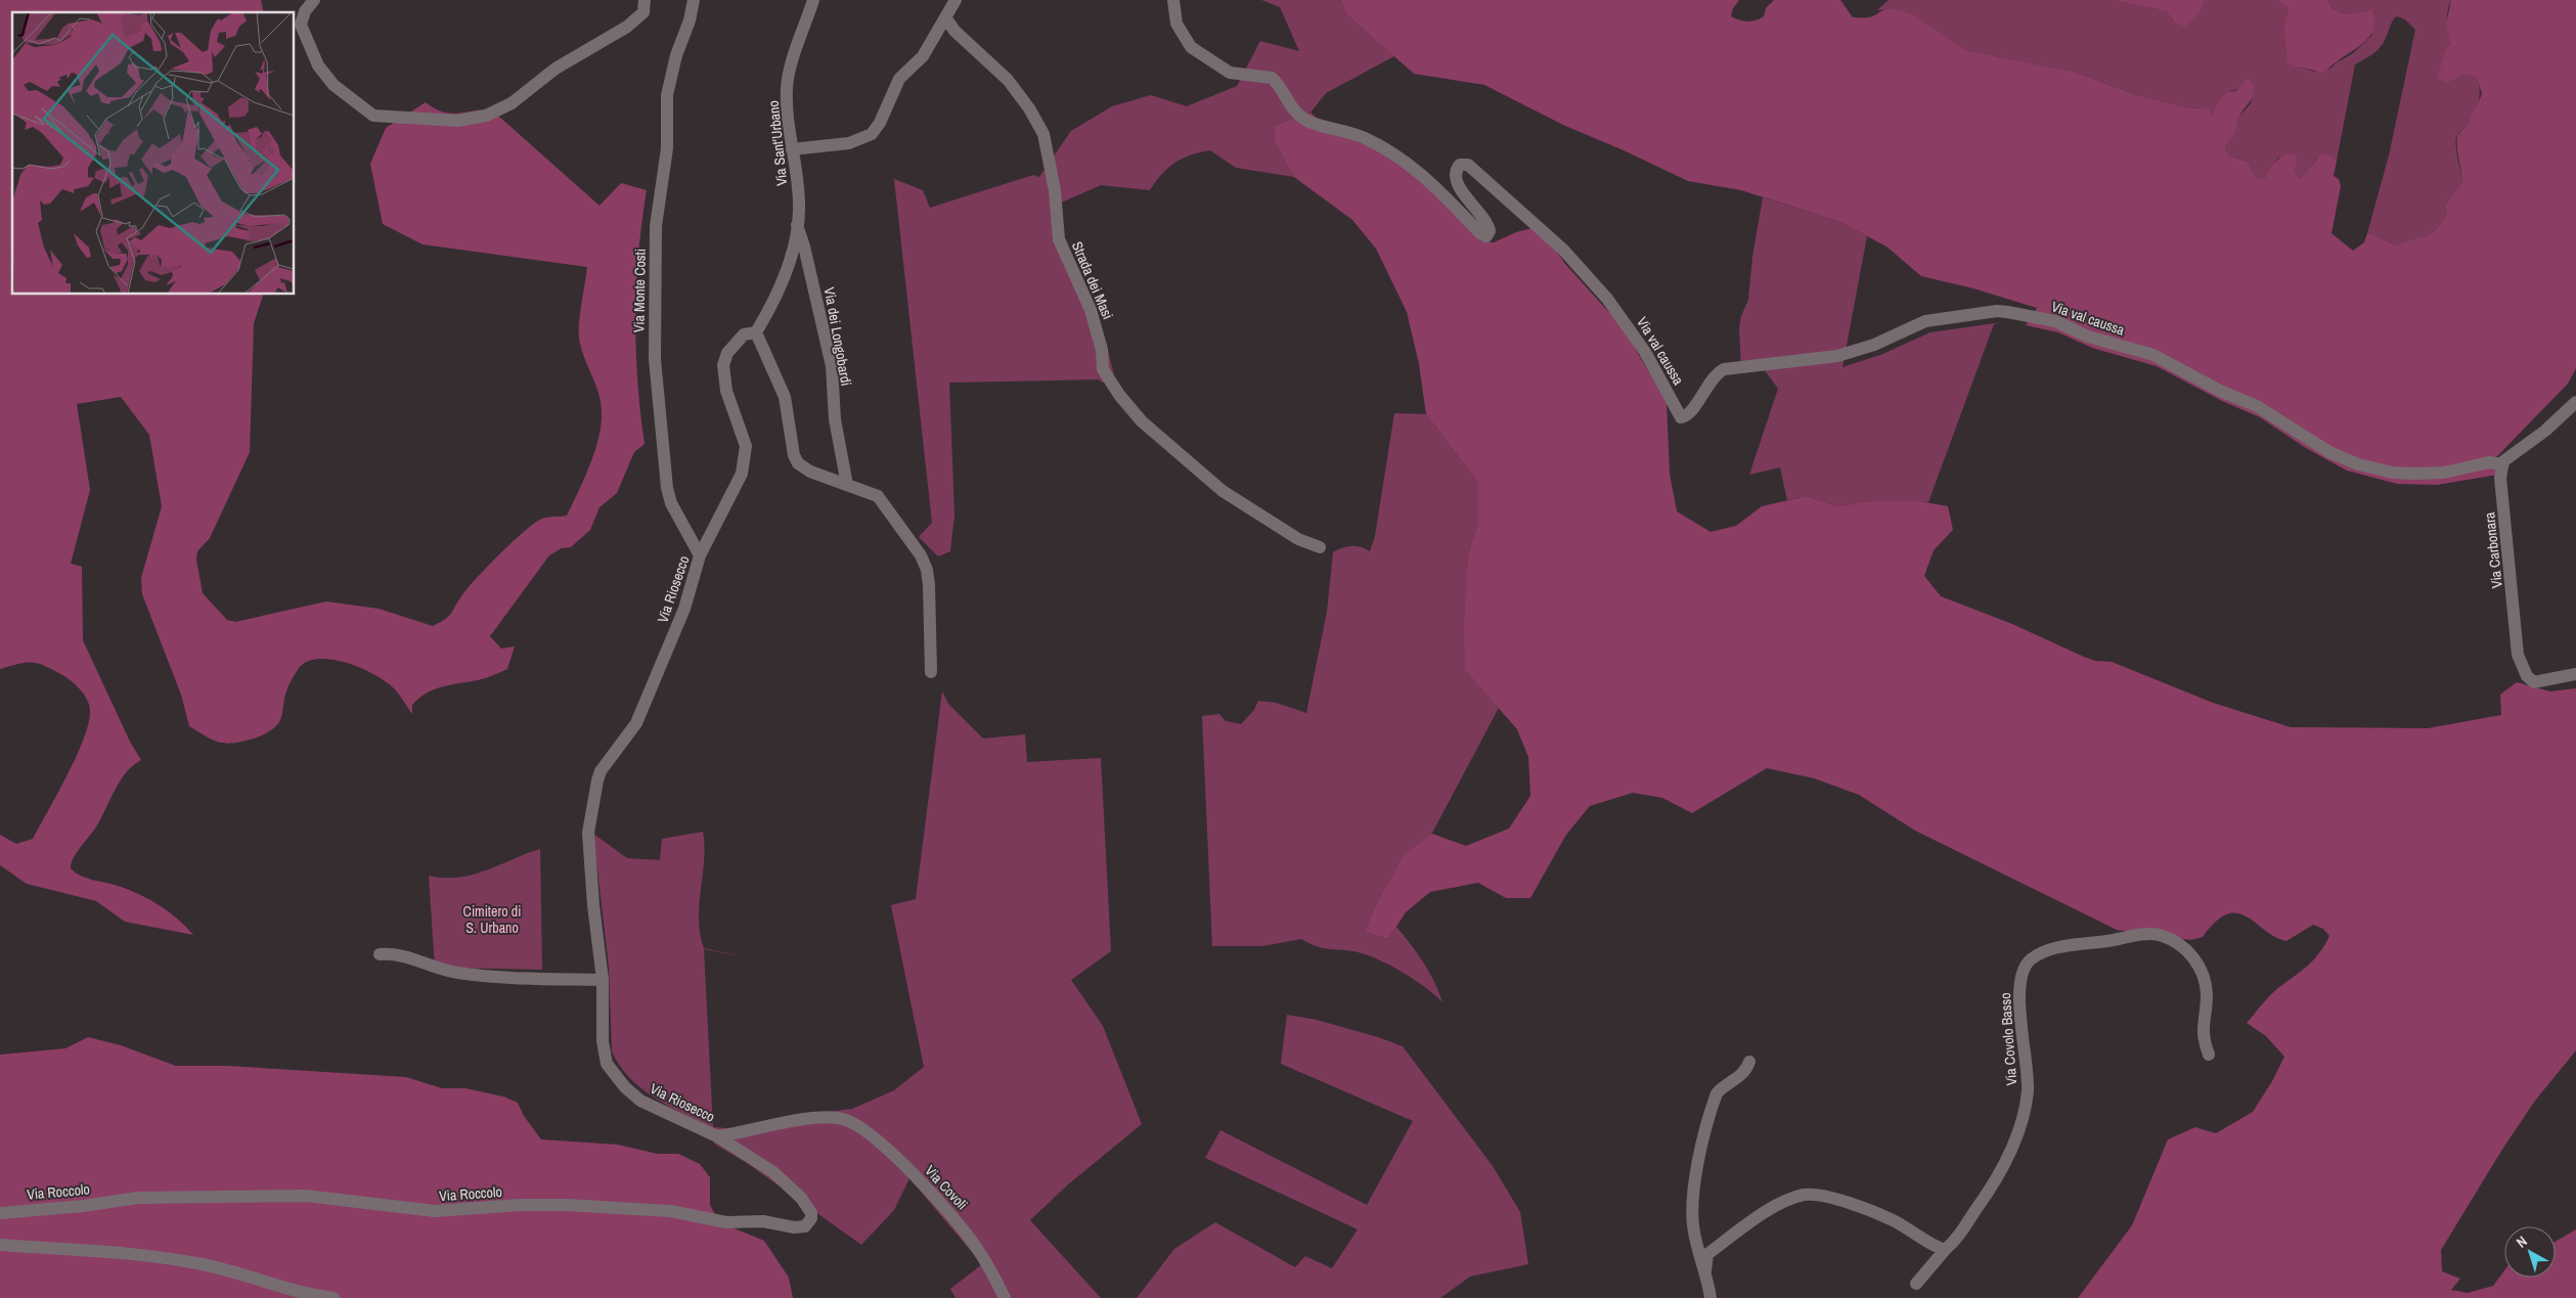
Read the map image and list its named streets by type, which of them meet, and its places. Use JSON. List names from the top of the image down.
{
  "streets": {
    "street": [
      "Via Sant'Urbano",
      "Strada dei Masi",
      "Via Monte Costi",
      "Via val caussa",
      "Via dei Longobardi",
      "Via Carbonara",
      "Via Riosecco",
      "Via Covolo Basso",
      "Via Covoli",
      "Via Roccolo"
    ]
  },
  "crossings": [
    ["Via Sant'Urbano", "Via dei Longobardi"],
    ["Via Monte Costi", "Via Riosecco"],
    ["Via val caussa", "Via Carbonara"],
    ["Via Riosecco", "Via Covoli"],
    ["Via Riosecco", "Via Roccolo"]
  ],
  "parks": ["Cimitero di S. Urbano"],
  "north": "top left"
}
